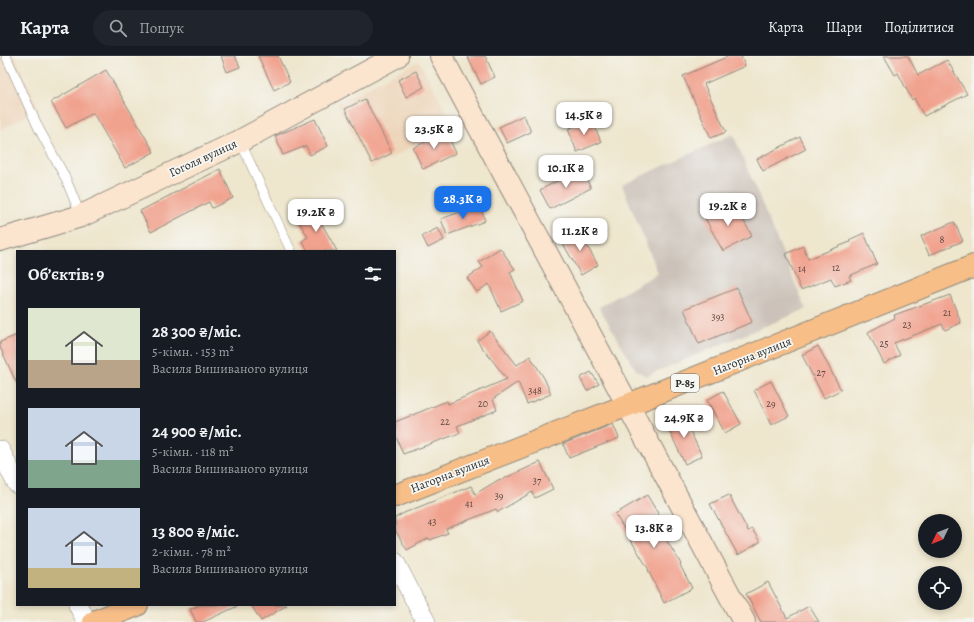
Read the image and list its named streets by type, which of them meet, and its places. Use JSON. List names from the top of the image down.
{
  "streets": {
    "main road": ["Нагорна вулиця", "Р-85"],
    "street": ["Гоголя вулиця"]
  },
  "house_numbers": [
    "8",
    "12",
    "14",
    "21",
    "393",
    "23",
    "25",
    "27",
    "348",
    "20",
    "29",
    "22",
    "37",
    "39",
    "41",
    "43"
  ],
  "north": "bottom left",
  "page": {
    "header": "Карта",
    "search": "Пошук",
    "nav": ["Карта", "Шари", "Поділитися"],
    "price": [
      "14.5K ₴",
      "23.5K ₴",
      "10.1K ₴",
      "28.3K ₴",
      "19.2K ₴",
      "19.2K ₴",
      "11.2K ₴",
      "24.9K ₴",
      "13.8K ₴"
    ],
    "heading": "Об’єктів: 9",
    "list": [
      {
        "name": "28 300 ₴/міс.",
        "note": "5-кімн. · 153 m² · Василя Вишиваного вулиця"
      },
      {
        "name": "24 900 ₴/міс.",
        "note": "5-кімн. · 118 m² · Василя Вишиваного вулиця"
      },
      {
        "name": "13 800 ₴/міс.",
        "note": "2-кімн. · 78 m² · Василя Вишиваного вулиця"
      }
    ]
  }
}
